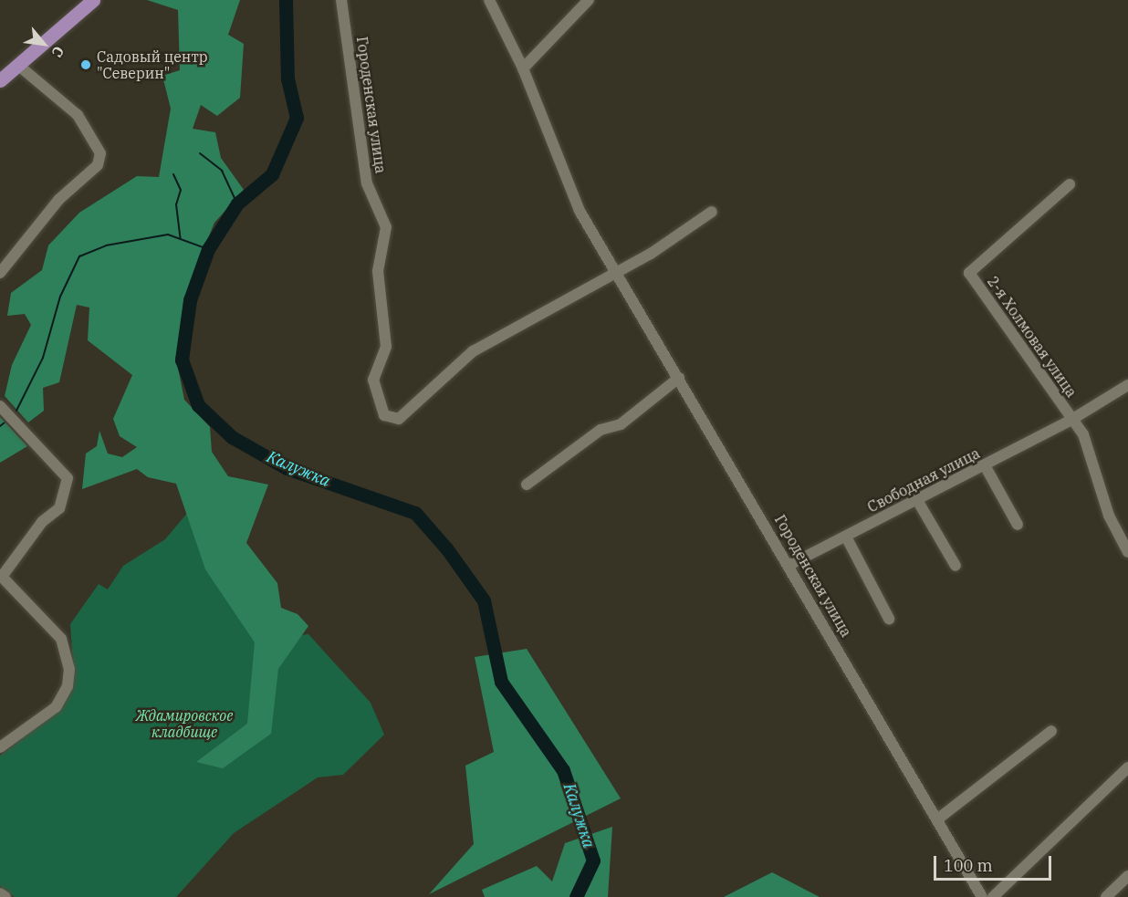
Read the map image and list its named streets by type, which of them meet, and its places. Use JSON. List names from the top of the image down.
{
  "streets": {
    "street": ["Городенская улица", "2-я Холмовая улица", "Свободная улица"]
  },
  "crossings": [
    ["Городенская улица", "Свободная улица"],
    ["2-я Холмовая улица", "Свободная улица"]
  ],
  "water": ["Калужка"],
  "parks": ["Ждамировское кладбище"],
  "places": ["Садовый центр \"Северин\""],
  "scale_bar": "100 m",
  "north": "bottom right"
}
